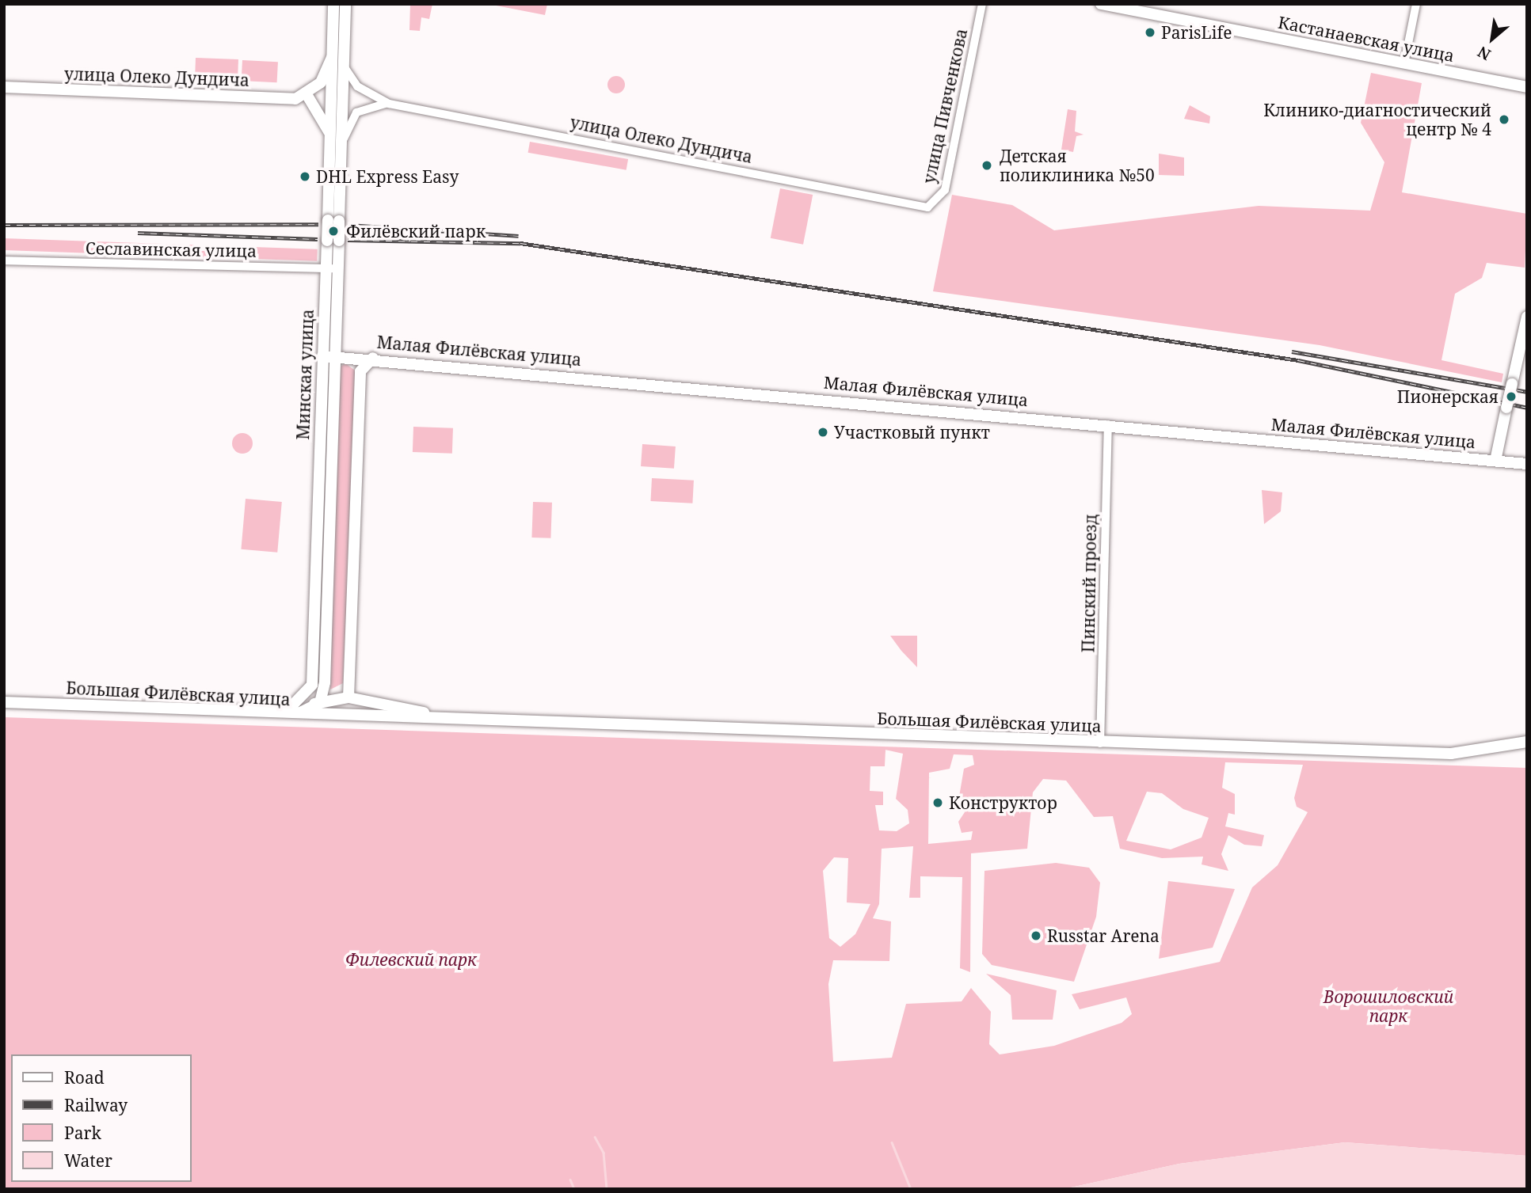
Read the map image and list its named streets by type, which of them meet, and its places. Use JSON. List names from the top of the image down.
{
  "streets": {
    "street": [
      "Кастанаевская улица",
      "улица Олеко Дундича",
      "улица Пивченкова",
      "Сеславинская улица",
      "Малая Филёвская улица",
      "Минская улица",
      "Пинский проезд",
      "Большая Филёвская улица"
    ]
  },
  "crossings": [
    ["улица Олеко Дундича", "улица Пивченкова"],
    ["улица Олеко Дундича", "Минская улица"],
    ["Сеславинская улица", "Минская улица"],
    ["Малая Филёвская улица", "Минская улица"],
    ["Малая Филёвская улица", "Пинский проезд"],
    ["Минская улица", "Большая Филёвская улица"],
    ["Пинский проезд", "Большая Филёвская улица"]
  ],
  "parks": ["Филевский парк", "Ворошиловский парк"],
  "places": [
    "ParisLife",
    "Клинико-диагностический центр № 4",
    "Детская поликлиника №50",
    "DHL Express Easy",
    "Филёвский парк",
    "Пионерская",
    "Участковый пункт",
    "Конструктор",
    "Russtar Arena"
  ],
  "legend": [
    "Road",
    "Railway",
    "Park",
    "Water"
  ],
  "north": "bottom left"
}
